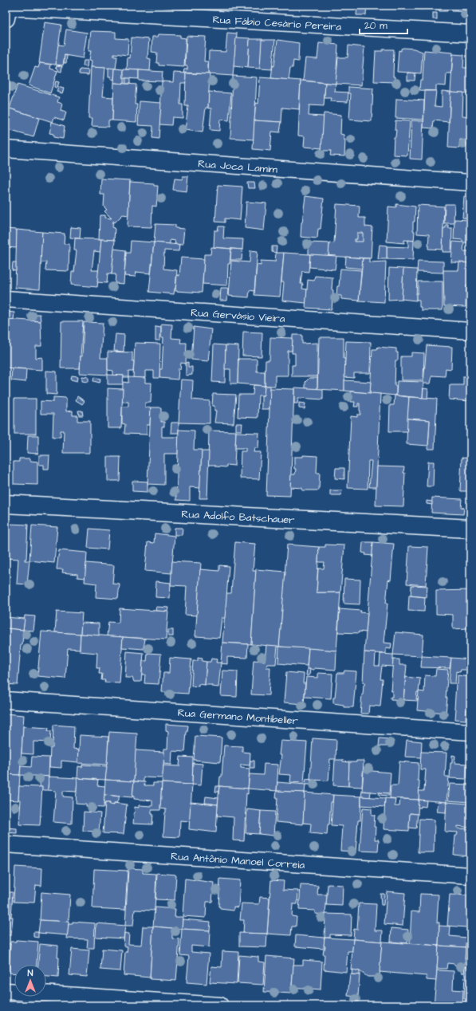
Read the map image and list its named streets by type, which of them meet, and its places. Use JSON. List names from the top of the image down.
{
  "streets": {
    "street": [
      "Rua Fábio Cesário Pereira",
      "Rua Joca Lamim",
      "Rua Gervásio Vieira",
      "Rua Adolfo Batschauer",
      "Rua Germano Montibeller",
      "Rua Antônio Manoel Correia"
    ]
  },
  "scale_bar": "20 m",
  "north": "top"
}
